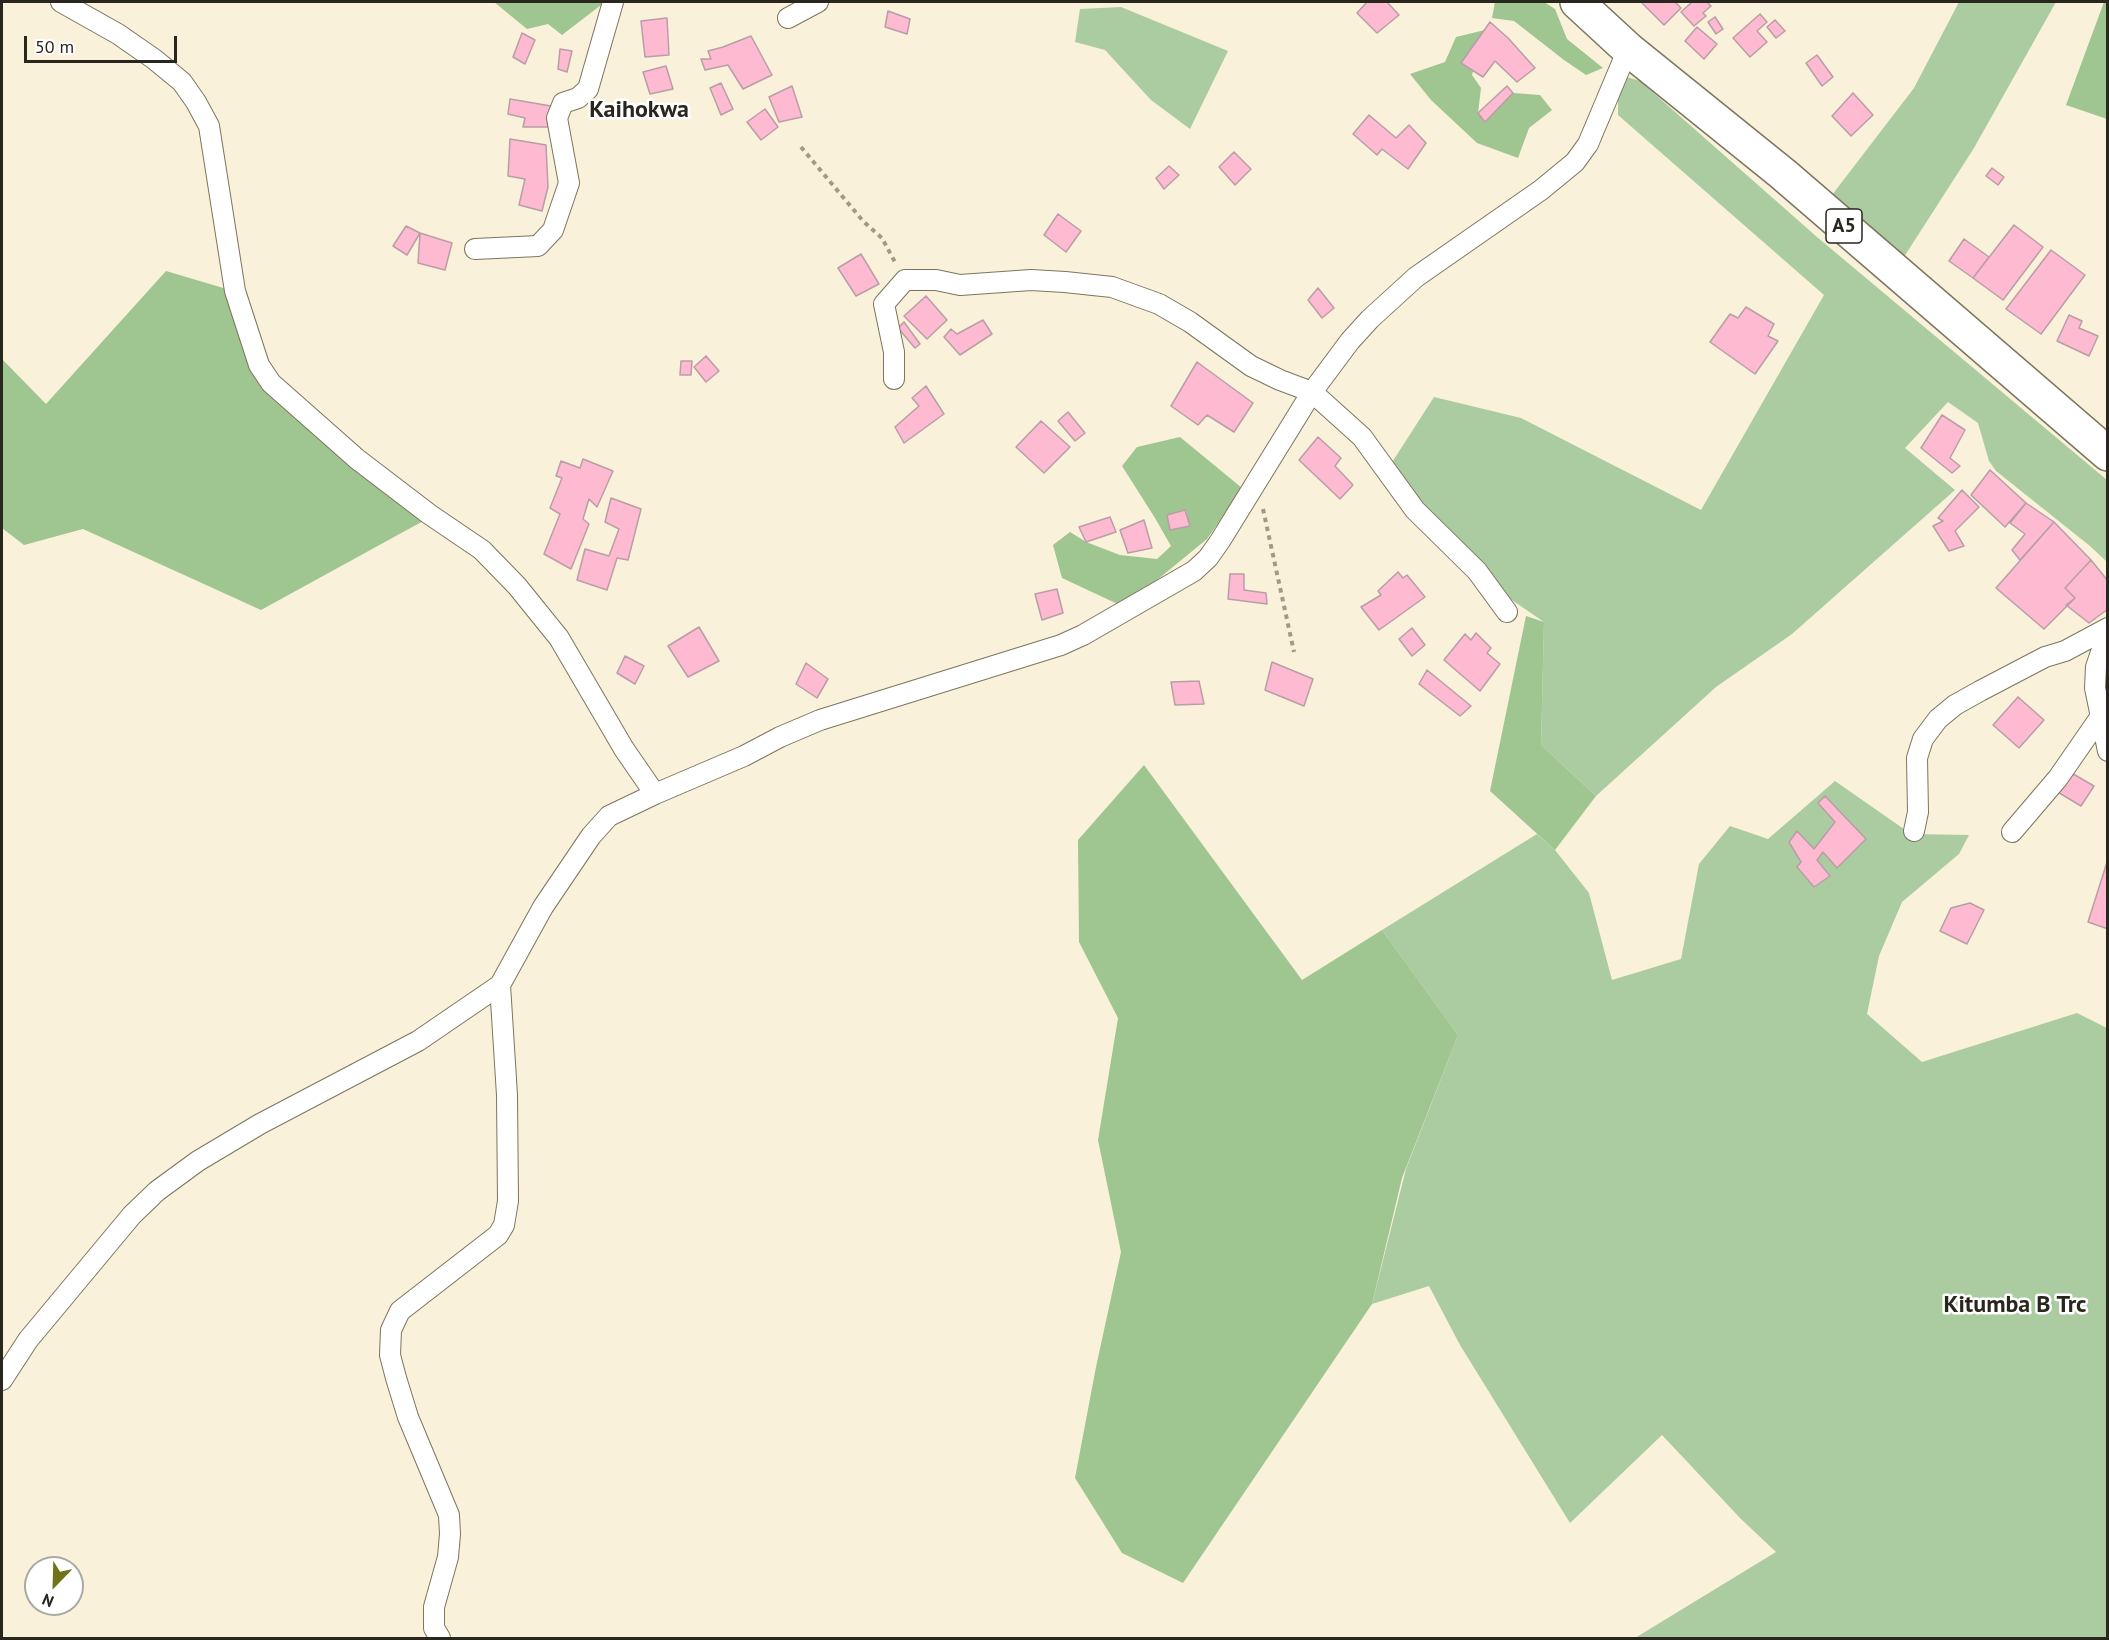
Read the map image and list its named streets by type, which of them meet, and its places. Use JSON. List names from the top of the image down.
{
  "streets": {
    "highway": ["A5"]
  },
  "districts": ["Kaihokwa", "Kitumba B Trc"],
  "scale_bar": "50 m",
  "north": "bottom left"
}
